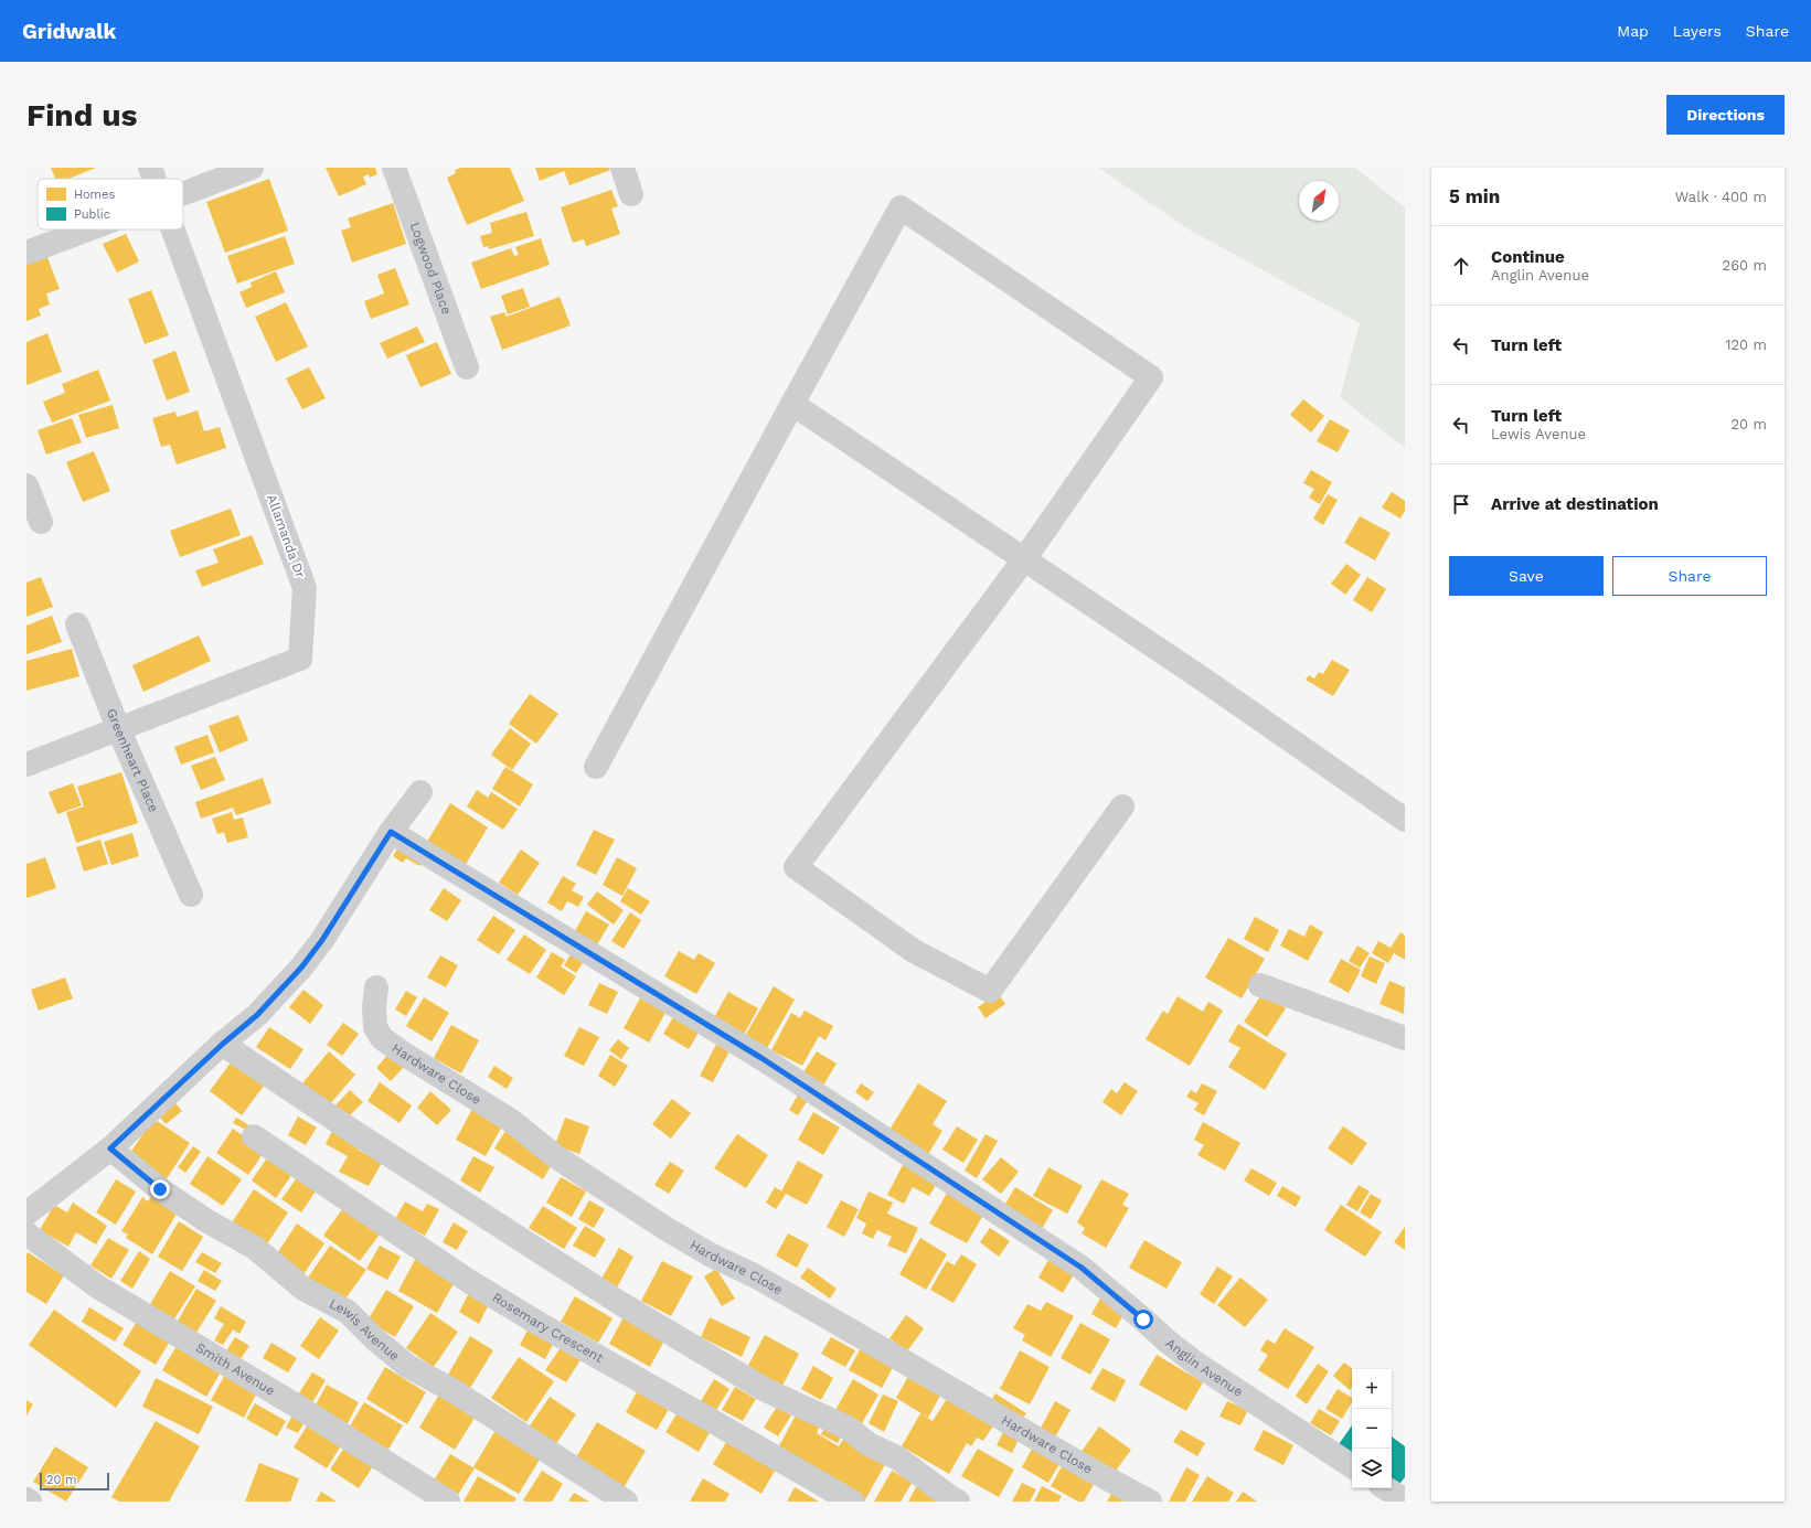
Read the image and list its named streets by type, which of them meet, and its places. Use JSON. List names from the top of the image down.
{
  "streets": {
    "street": [
      "Logwood Place",
      "Allamanda Dr",
      "Greenheart Place",
      "Hardware Close",
      "Rosemary Crescent",
      "Lewis Avenue",
      "Anglin Avenue",
      "Smith Avenue"
    ]
  },
  "crossings": [
    ["Allamanda Dr", "Greenheart Place"]
  ],
  "legend": ["Homes", "Public"],
  "scale_bar": "20 m",
  "north": "top right",
  "page": {
    "header": "Gridwalk",
    "nav": ["Map", "Layers", "Share"],
    "buttons": [
      "Directions",
      ["Save", "Share"]
    ],
    "title": "Find us",
    "heading": ["5 min", "Walk · 400 m"],
    "list": [
      ["Continue", "Anglin Avenue", "260 m"],
      ["Turn left", "120 m"],
      ["Turn left", "Lewis Avenue", "20 m"],
      "Arrive at destination"
    ],
    "map_buttons": ["+", "−"],
    "scale": "20 m"
  }
}
